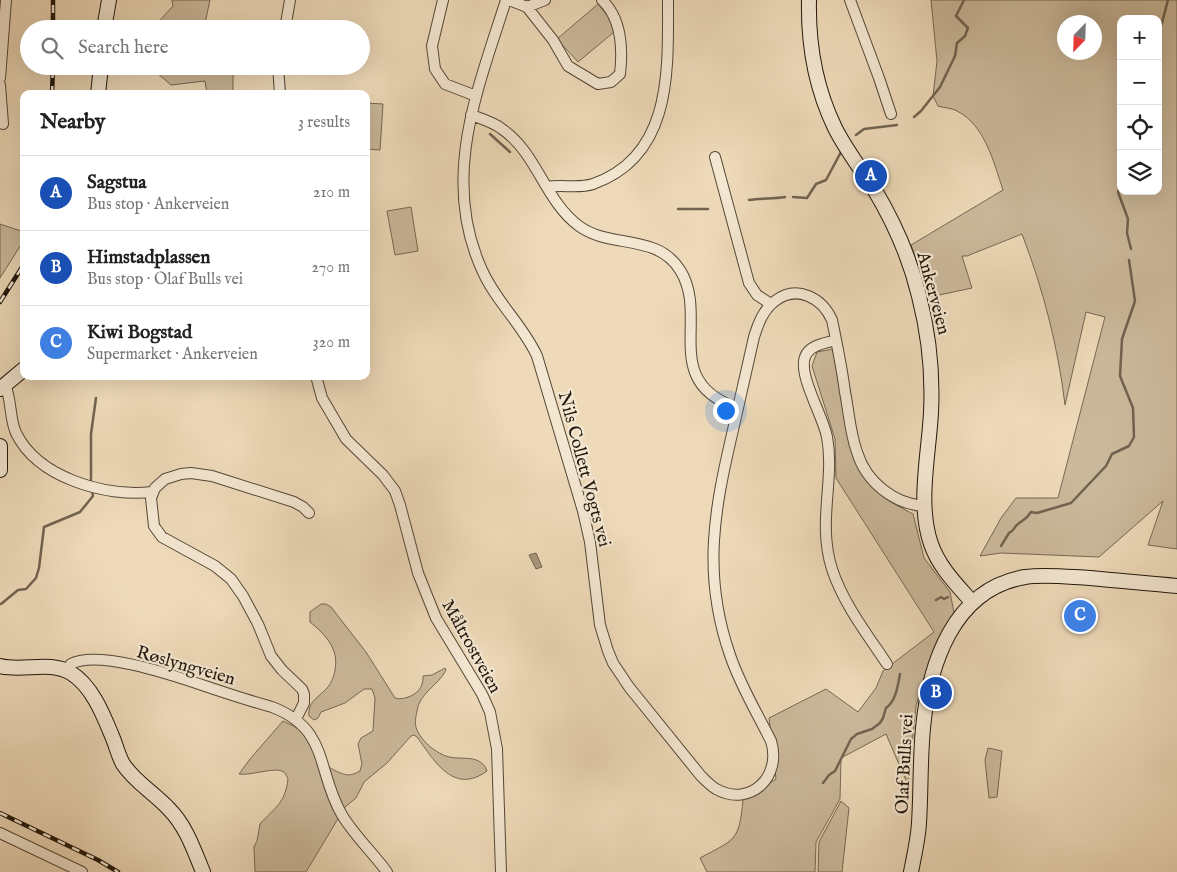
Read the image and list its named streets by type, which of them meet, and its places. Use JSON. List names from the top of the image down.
{
  "streets": {
    "main road": ["Ankerveien", "Olaf Bulls vei"],
    "street": ["Nils Collett Vogts vei", "Måltrostveien", "Røslyngveien"]
  },
  "crossings": [
    ["Ankerveien", "Olaf Bulls vei"]
  ],
  "north": "bottom left",
  "page": {
    "map_buttons": ["+", "−"],
    "search": "Search here",
    "heading": ["Nearby", "3 results"],
    "list": [
      {
        "mark": "A",
        "name": "Sagstua",
        "note": "Bus stop · Ankerveien",
        "value": "210 m"
      },
      {
        "mark": "B",
        "name": "Himstadplassen",
        "note": "Bus stop · Olaf Bulls vei",
        "value": "270 m"
      },
      {
        "mark": "C",
        "name": "Kiwi Bogstad",
        "note": "Supermarket · Ankerveien",
        "value": "320 m"
      }
    ],
    "pins": ["A", "C", "B"]
  }
}
